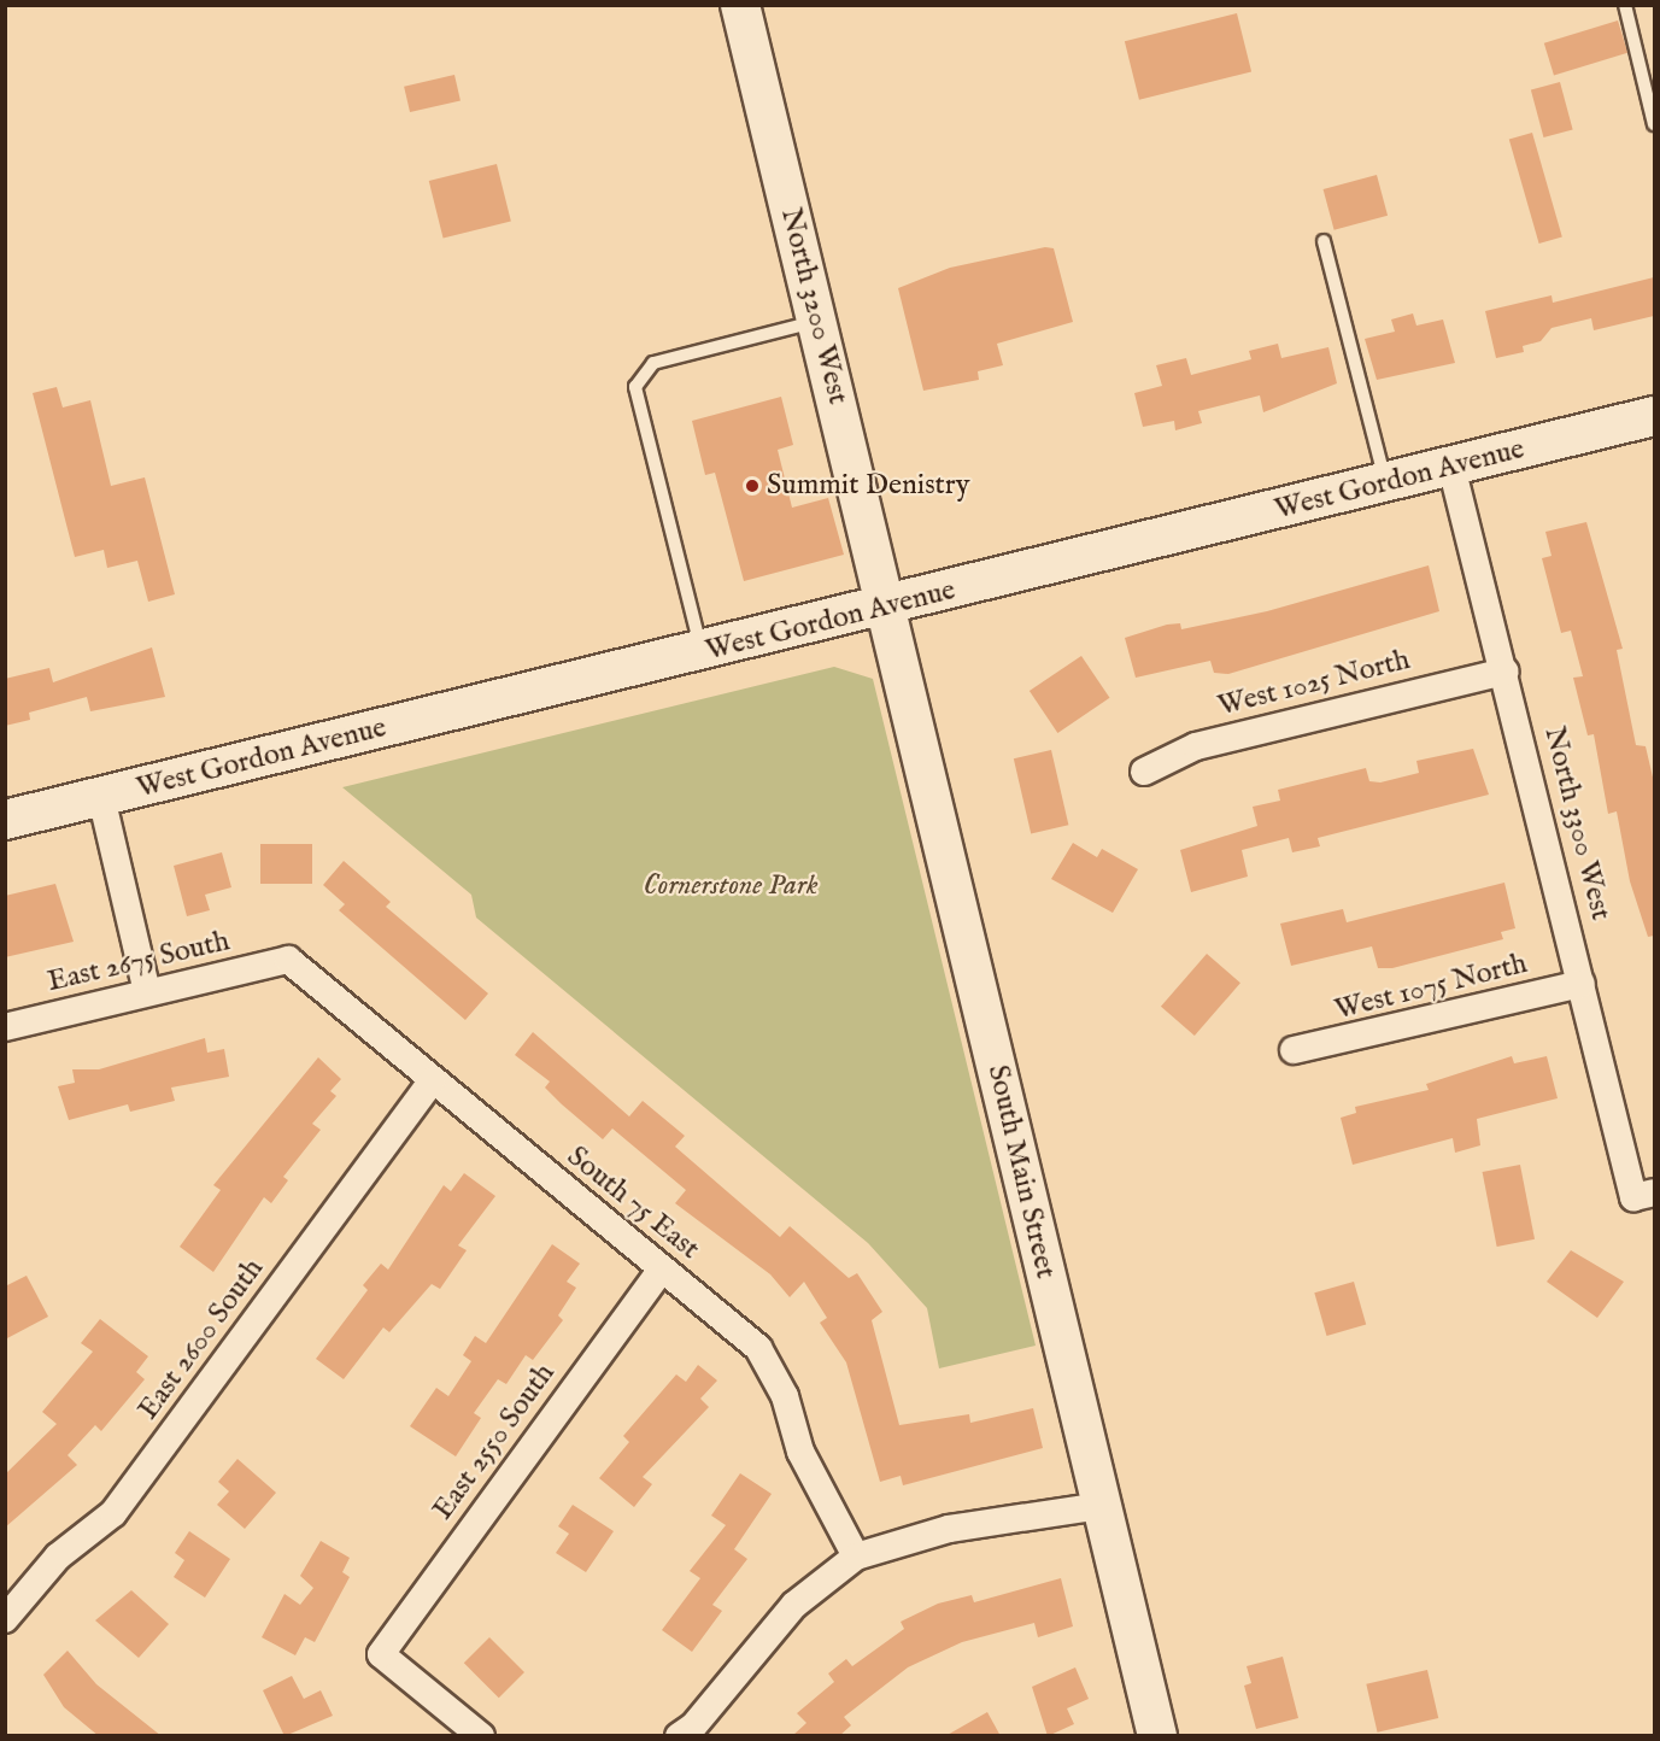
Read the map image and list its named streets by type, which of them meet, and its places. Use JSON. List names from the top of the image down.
{
  "streets": {
    "street": [
      "North 3200 West",
      "West Gordon Avenue",
      "West 1025 North",
      "North 3300 West",
      "East 2675 South",
      "West 1075 North",
      "South Main Street",
      "South 75 East",
      "East 2600 South",
      "East 2550 South"
    ]
  },
  "crossings": [
    ["North 3200 West", "West Gordon Avenue"],
    ["North 3200 West", "South Main Street"],
    ["West Gordon Avenue", "North 3300 West"],
    ["West Gordon Avenue", "South Main Street"],
    ["West 1025 North", "North 3300 West"],
    ["North 3300 West", "West 1075 North"],
    ["East 2675 South", "South 75 East"],
    ["South 75 East", "East 2600 South"],
    ["South 75 East", "East 2550 South"]
  ],
  "parks": ["Cornerstone Park"],
  "places": ["Summit Denistry"]
}
